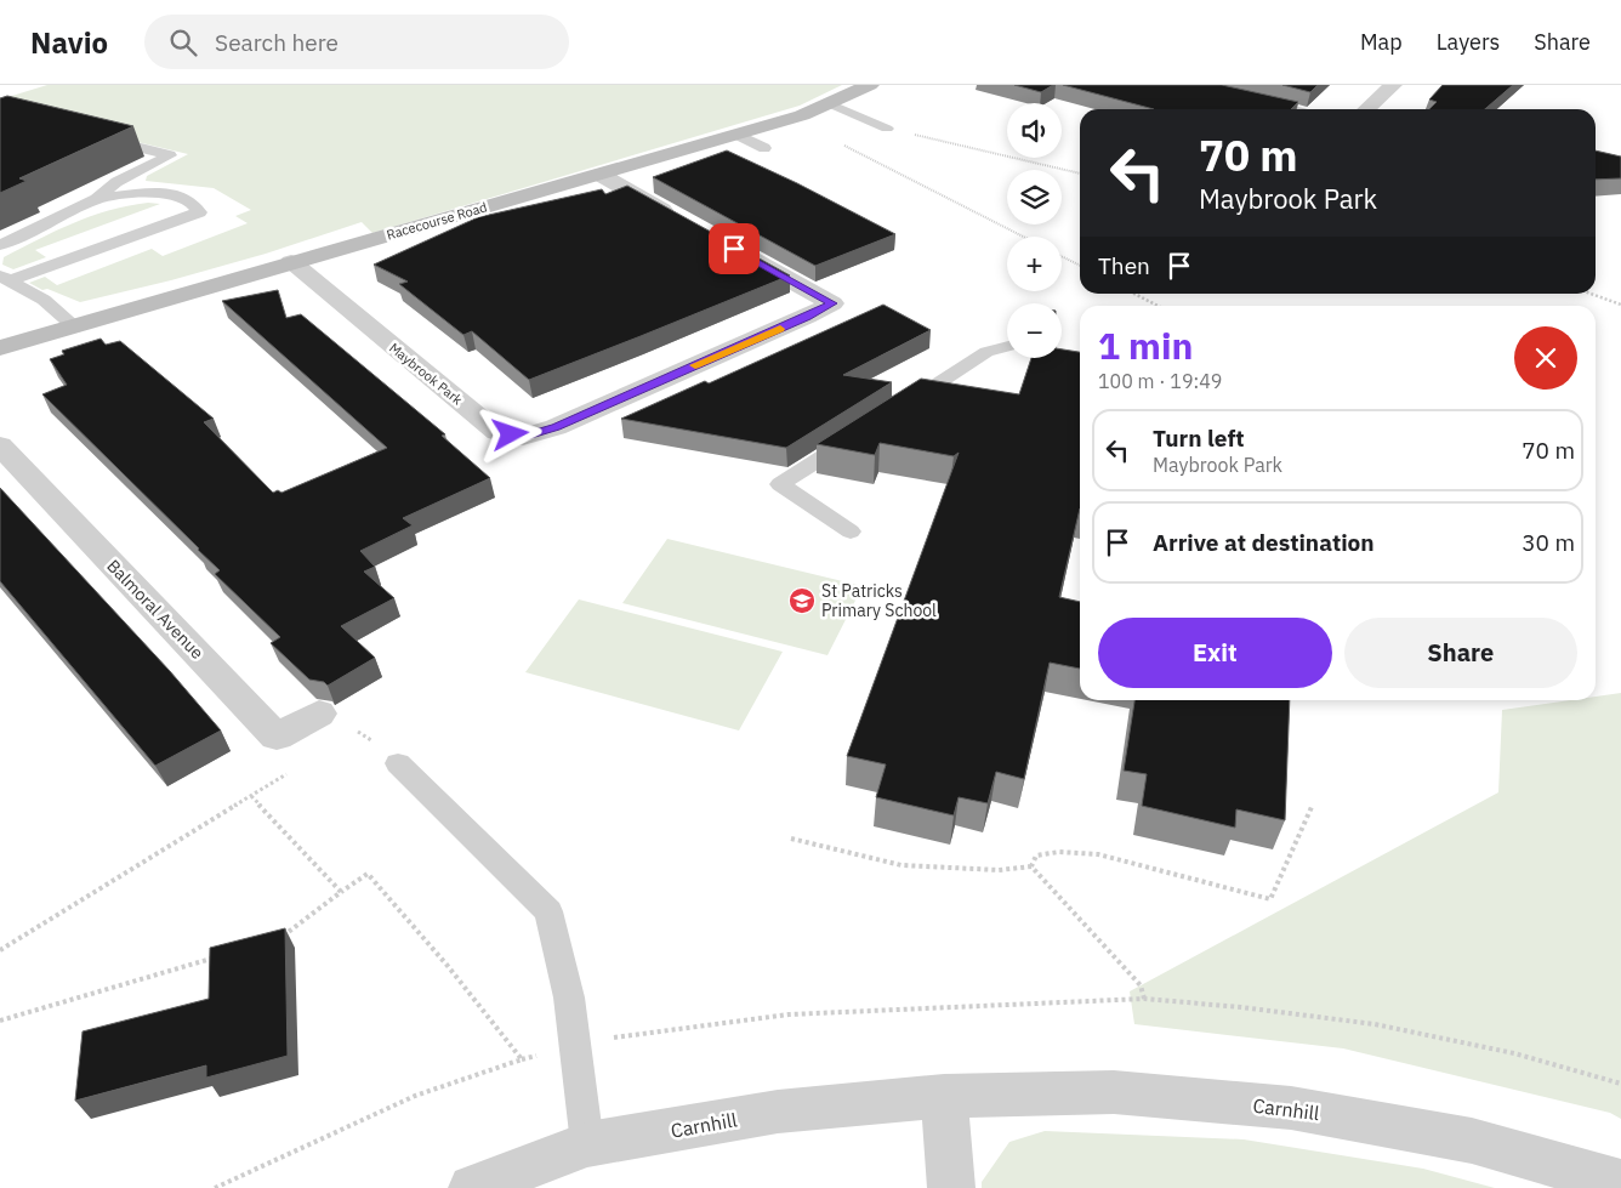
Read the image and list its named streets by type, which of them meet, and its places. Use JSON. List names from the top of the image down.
{
  "streets": {
    "main road": ["Racecourse Road"],
    "street": ["Maybrook Park", "Balmoral Avenue", "Carnhill"]
  },
  "crossings": [
    ["Racecourse Road", "Maybrook Park"]
  ],
  "places": {
    "school or university": ["St Patricks Primary School"]
  },
  "page": {
    "header": "Navio",
    "search": "Search here",
    "nav": ["Map", "Layers", "Share"],
    "map_buttons": ["+", "−"],
    "turn": ["70 m", "Maybrook Park"],
    "then": "Then",
    "heading": ["1 min", "100 m · 19:49"],
    "list": [
      {
        "name": "Turn left",
        "note": "Maybrook Park",
        "value": "70 m"
      },
      {
        "name": "Arrive at destination",
        "value": "30 m"
      }
    ],
    "buttons": ["Exit", "Share"]
  }
}
